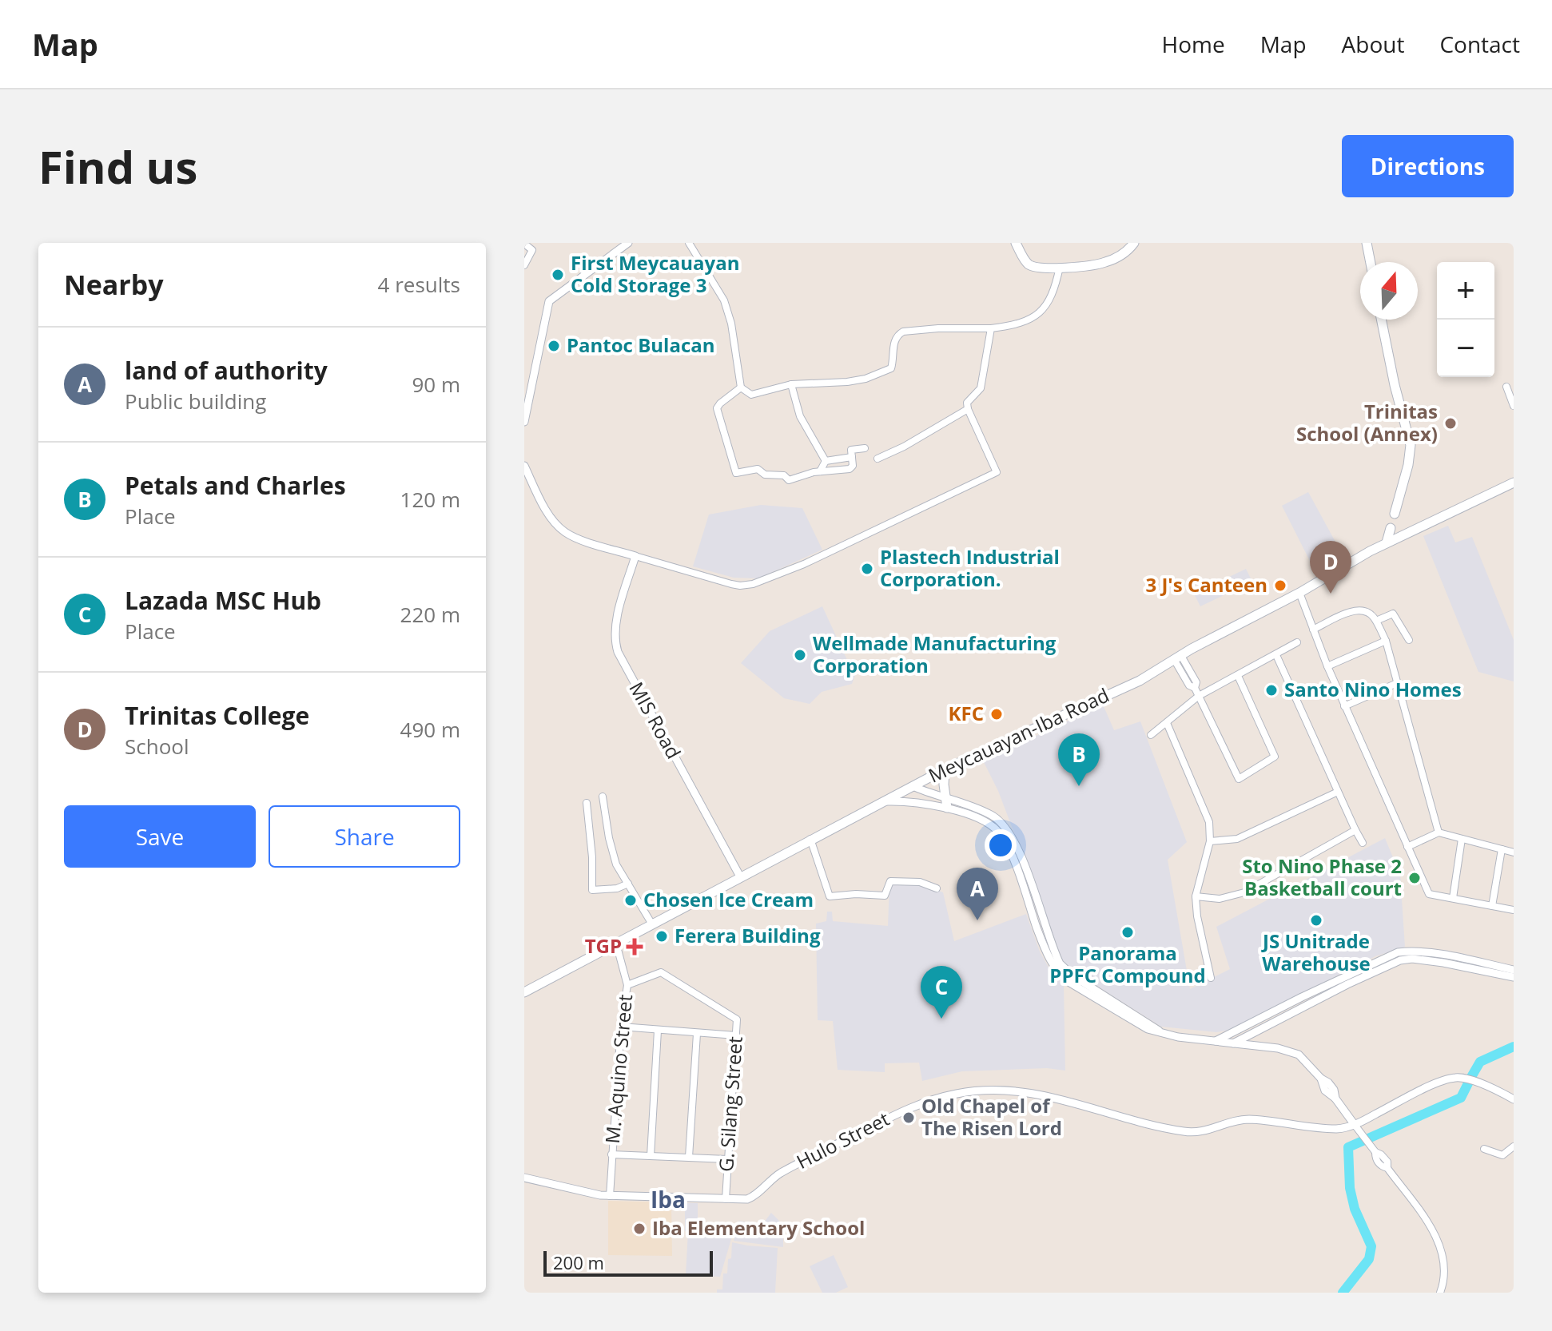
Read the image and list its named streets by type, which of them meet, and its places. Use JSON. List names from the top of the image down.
{
  "streets": {
    "main road": ["Meycauayan-Iba Road"],
    "street": [
      "MIS Road",
      "M. Aquino Street",
      "G. Silang Street",
      "Hulo Street"
    ]
  },
  "crossings": [
    ["MIS Road", "Meycauayan-Iba Road"],
    ["Meycauayan-Iba Road", "M. Aquino Street"],
    ["M. Aquino Street", "G. Silang Street"],
    ["M. Aquino Street", "Hulo Street"],
    ["G. Silang Street", "Hulo Street"]
  ],
  "districts": ["Iba"],
  "places": {
    "other": [
      "First Meycauayan Cold Storage 3",
      "Pantoc Bulacan",
      "Trinitas School (Annex)",
      "Plastech Industrial Corporation.",
      "3 J's Canteen",
      "Wellmade Manufacturing Corporation",
      "Santo Nino Homes",
      "KFC",
      "Sto Nino Phase 2 Basketball court",
      "Chosen Ice Cream",
      "JS Unitrade Warehouse",
      "Panorama PPFC Compound",
      "Ferera Building",
      "Old Chapel of The Risen Lord",
      "Iba Elementary School"
    ],
    "health": ["TGP"]
  },
  "scale_bar": "200 m",
  "north": "top",
  "page": {
    "header": "Map",
    "nav": [
      "Home",
      "Map",
      "About",
      "Contact"
    ],
    "buttons": [
      "Directions",
      ["Save", "Share"]
    ],
    "title": "Find us",
    "heading": ["Nearby", "4 results"],
    "map_buttons": ["+", "−"],
    "list": [
      {
        "mark": "A",
        "name": "land of authority",
        "note": "Public building",
        "value": "90 m"
      },
      {
        "mark": "B",
        "name": "Petals and Charles",
        "note": "Place",
        "value": "120 m"
      },
      {
        "mark": "C",
        "name": "Lazada MSC Hub",
        "note": "Place",
        "value": "220 m"
      },
      {
        "mark": "D",
        "name": "Trinitas College",
        "note": "School",
        "value": "490 m"
      }
    ],
    "pins": [
      "D",
      "B",
      "A",
      "C"
    ],
    "scale": "200 m"
  }
}
